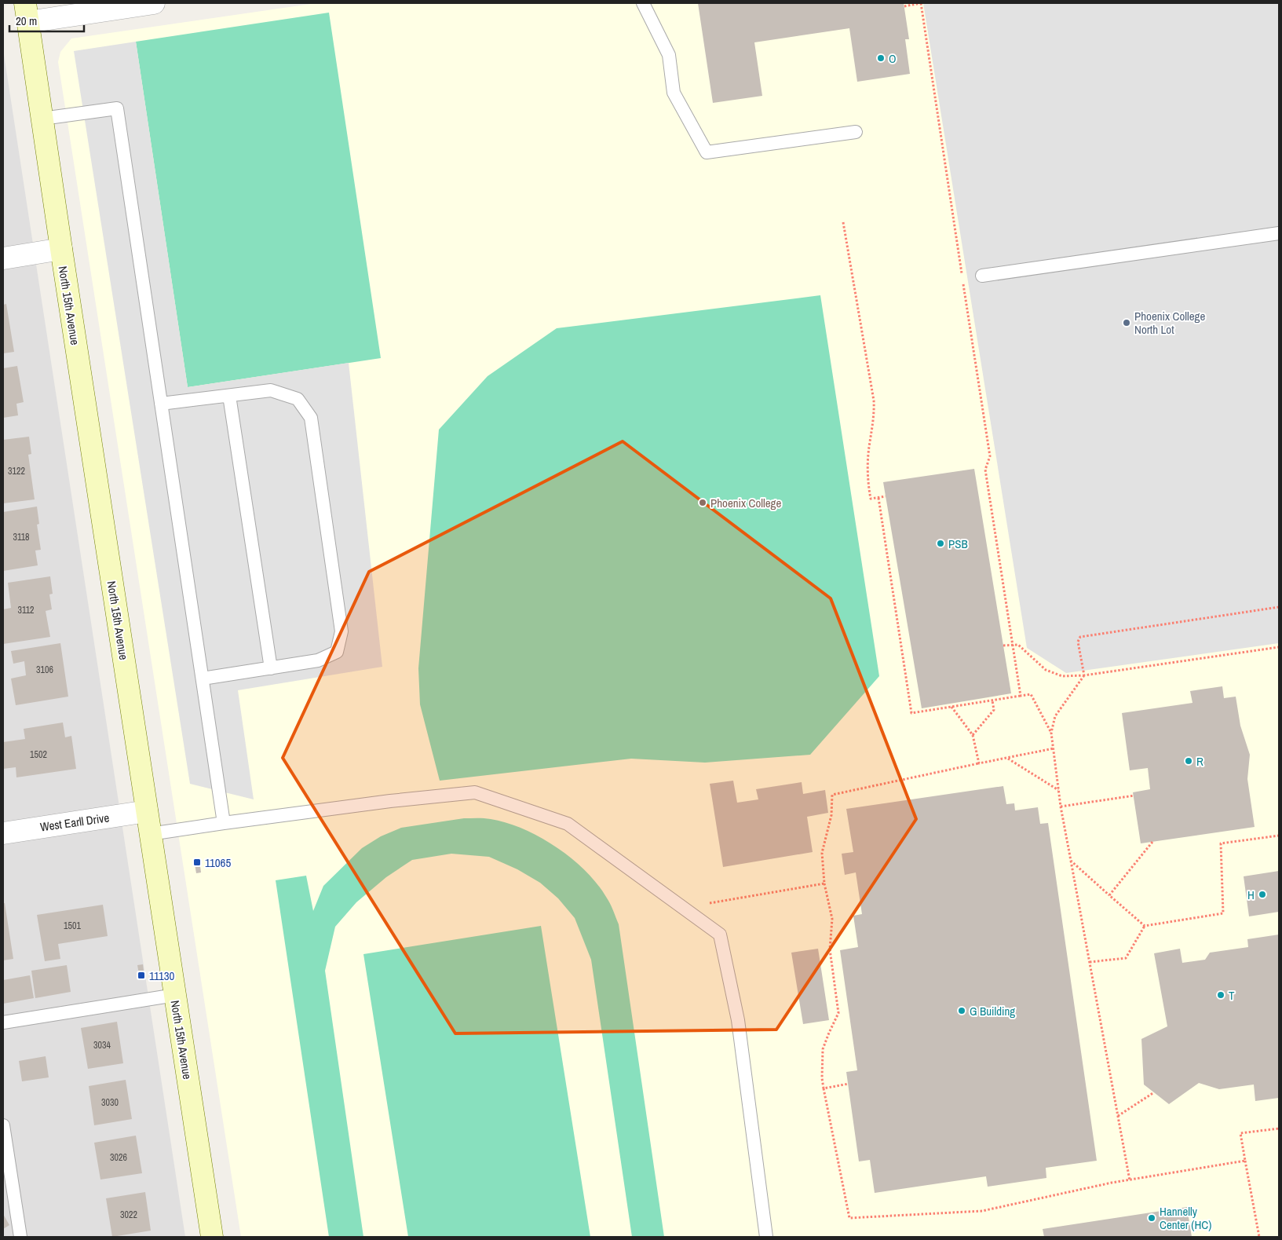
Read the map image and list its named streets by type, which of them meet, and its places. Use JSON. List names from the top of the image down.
{
  "streets": {
    "street": ["North 15th Avenue", "West Earll Drive"]
  },
  "crossings": [
    ["North 15th Avenue", "West Earll Drive"]
  ],
  "places": {
    "other": [
      "O",
      "Phoenix College North Lot",
      "Phoenix College",
      "PSB",
      "R",
      "H",
      "T",
      "G Building",
      "Hannelly Center (HC)"
    ],
    "transit": ["11065", "11130"]
  },
  "house_numbers": [
    "3122",
    "3118",
    "3112",
    "3106",
    "1502",
    "1501",
    "3034",
    "3030",
    "3026",
    "3022"
  ],
  "scale_bar": "20 m"
}
